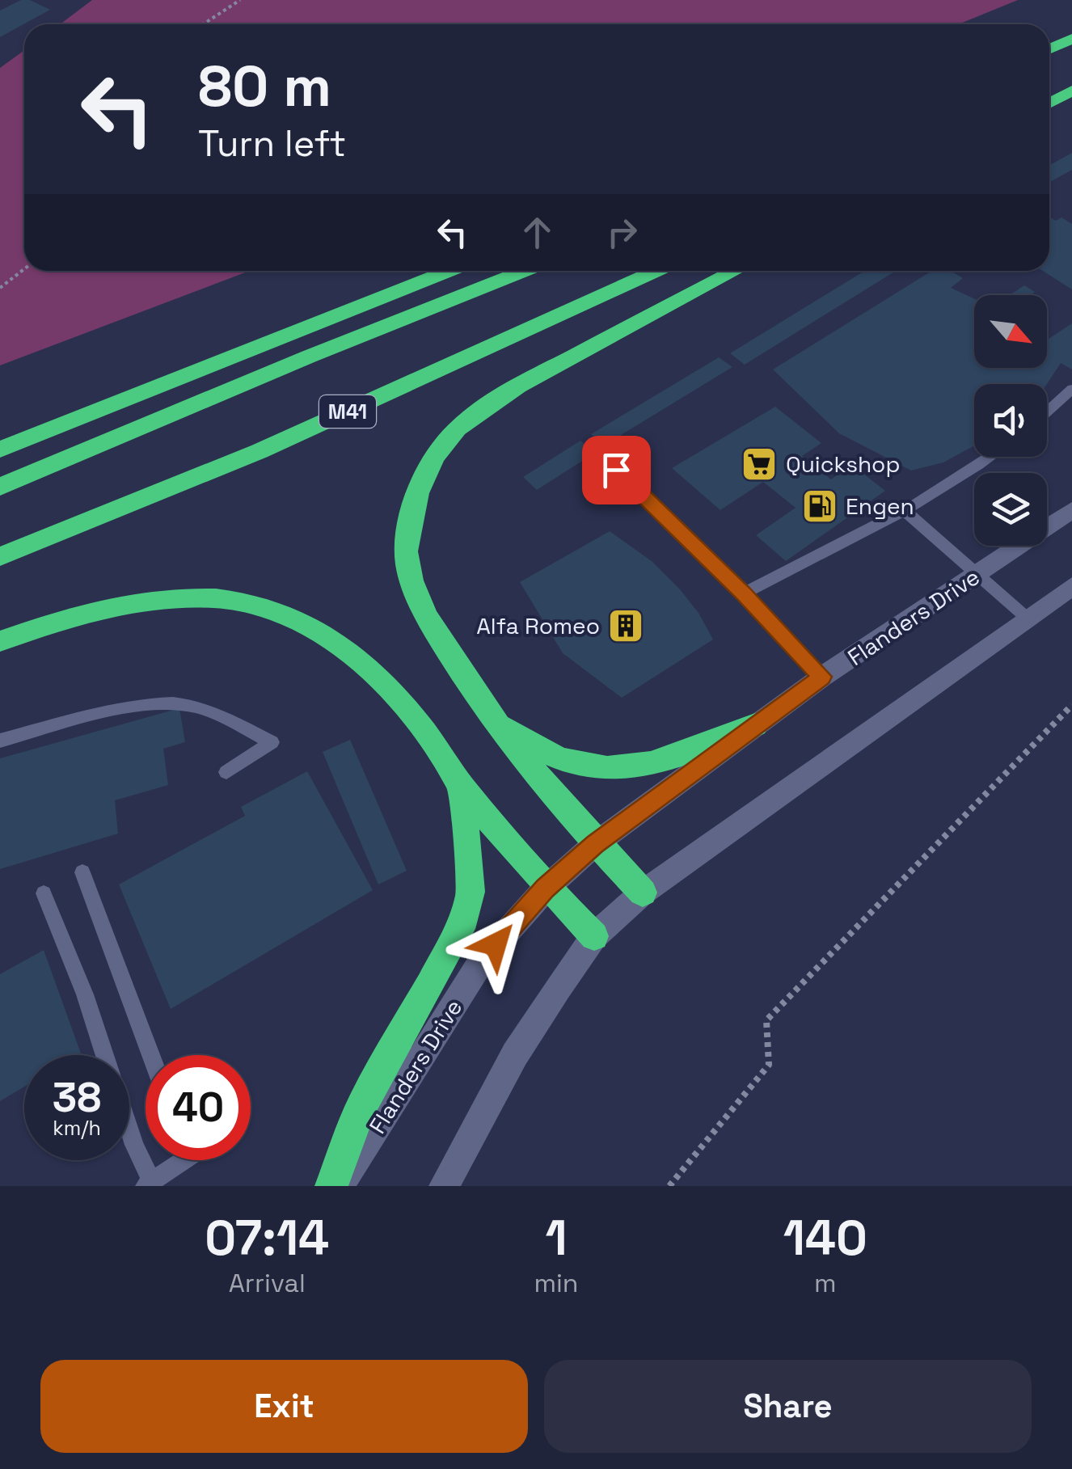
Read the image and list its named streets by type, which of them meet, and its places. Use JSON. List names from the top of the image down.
{
  "streets": {
    "highway": ["M41"],
    "street": ["Flanders Drive"]
  },
  "places": {
    "supermarket": ["Quickshop"],
    "fuel station": ["Engen"],
    "building": ["Alfa Romeo"]
  },
  "north": "bottom right",
  "page": {
    "turn": ["80 m", "Turn left"],
    "speed": "38 km/h",
    "limit": "40",
    "eta": [
      "07:14",
      "Arrival",
      "1",
      "min",
      "140",
      "m"
    ],
    "buttons": ["Exit", "Share"]
  }
}
